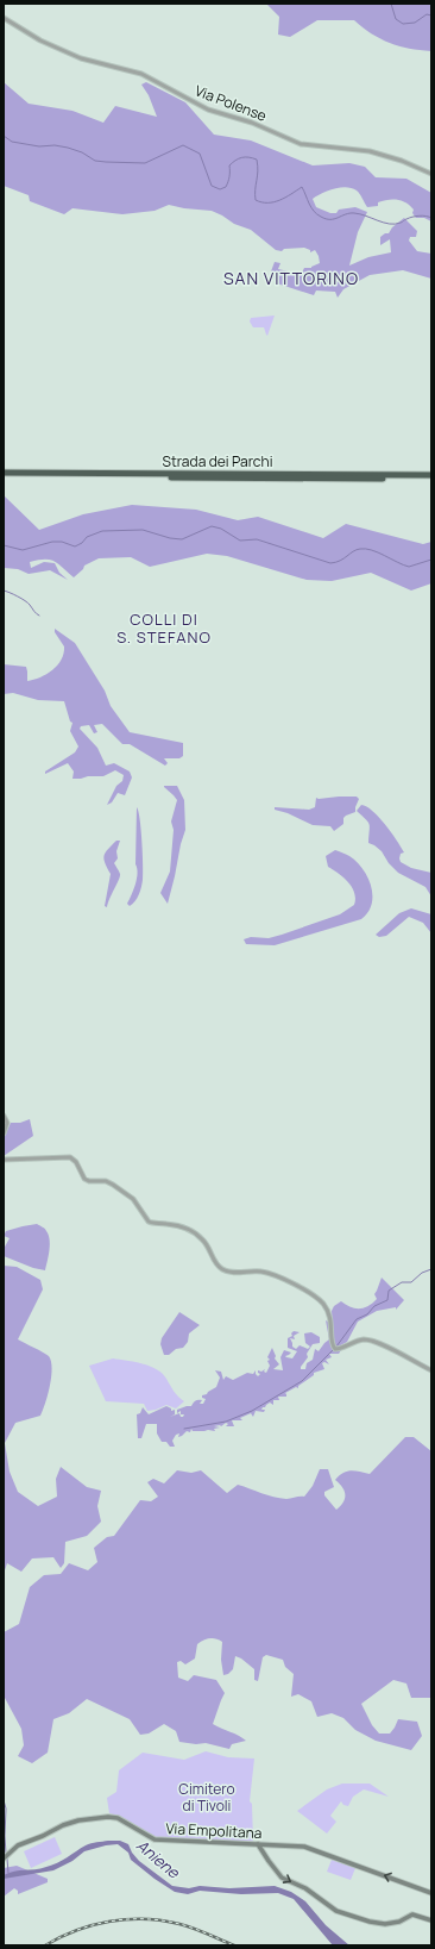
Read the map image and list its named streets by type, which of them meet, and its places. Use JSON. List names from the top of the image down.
{
  "streets": {
    "highway": ["Strada dei Parchi"],
    "main road": ["Via Empolitana"],
    "street": ["Via Polense"]
  },
  "districts": ["SAN VITTORINO", "COLLI DI S. STEFANO"],
  "water": ["Aniene"],
  "parks": ["Cimitero di Tivoli"]
}
